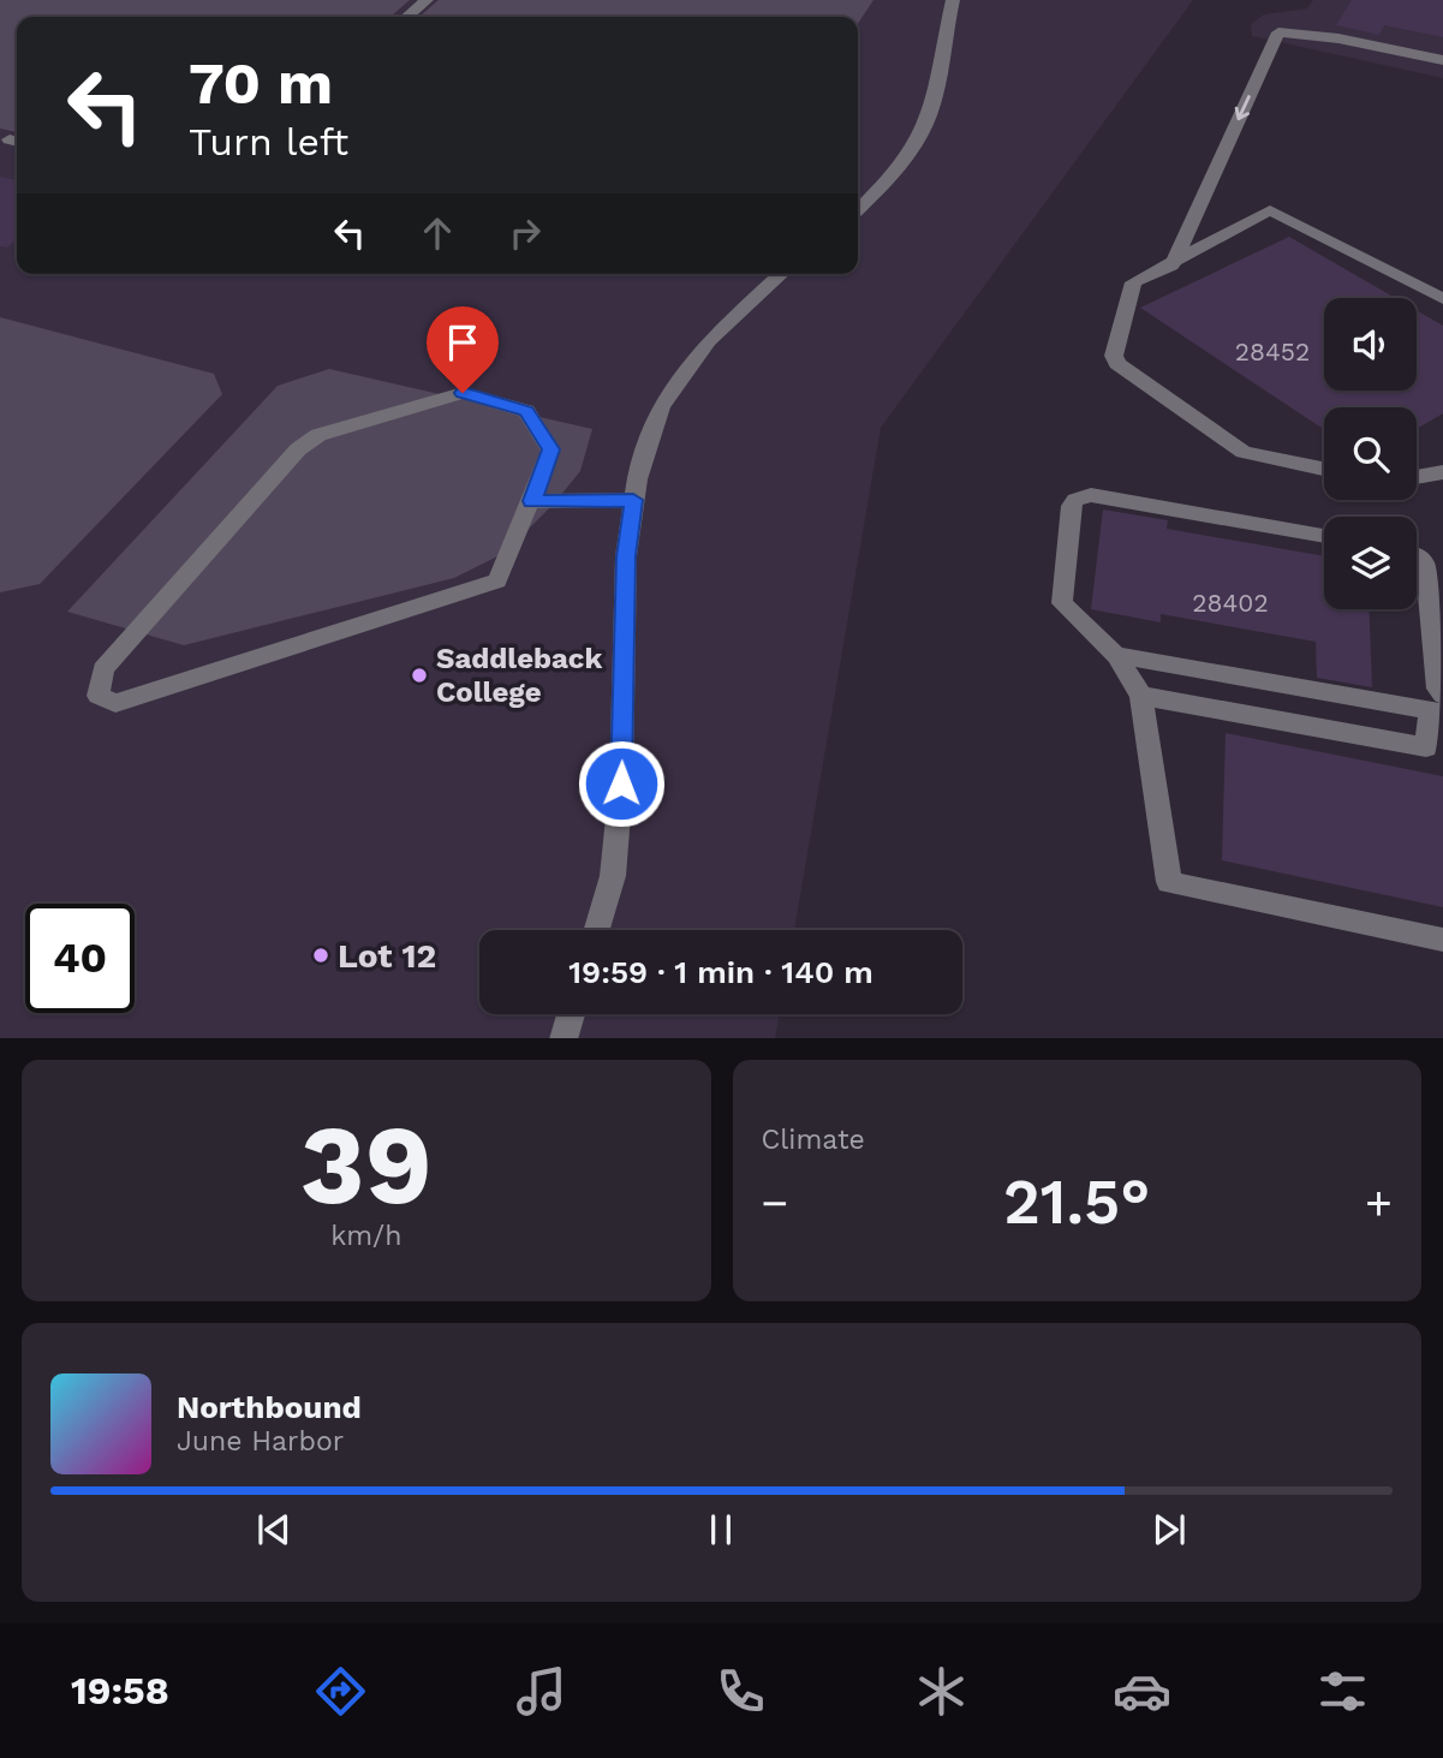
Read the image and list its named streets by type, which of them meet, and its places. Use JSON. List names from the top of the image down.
{
  "places": ["Saddleback College", "Lot 12"],
  "house_numbers": ["28452", "28402"],
  "page": {
    "turn": ["70 m", "Turn left"],
    "limit": "40",
    "trip": "19:59 · 1 min · 140 m",
    "tile": [
      ["39", "km/h"],
      "Climate"
    ],
    "heat": ["−", "21.5°", "+"],
    "song": ["Northbound", "June Harbor"],
    "tabs": "19:58"
  }
}
